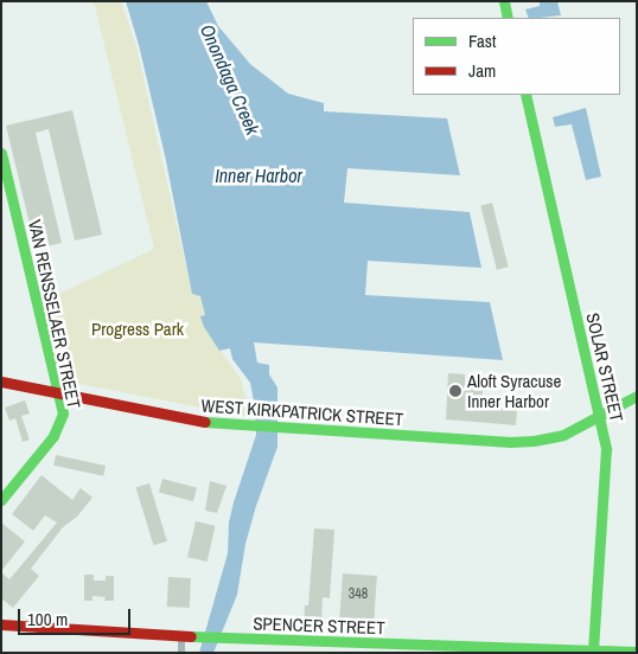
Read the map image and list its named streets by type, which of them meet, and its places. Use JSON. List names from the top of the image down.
{
  "streets": {
    "street": [
      "VAN RENSSELAER STREET",
      "SOLAR STREET",
      "WEST KIRKPATRICK STREET",
      "SPENCER STREET"
    ]
  },
  "crossings": [
    ["VAN RENSSELAER STREET", "WEST KIRKPATRICK STREET"],
    ["SOLAR STREET", "WEST KIRKPATRICK STREET"],
    ["SOLAR STREET", "SPENCER STREET"]
  ],
  "water": ["Onondaga Creek", "Inner Harbor"],
  "parks": ["Progress Park"],
  "places": ["Aloft Syracuse Inner Harbor"],
  "house_numbers": ["348"],
  "legend": ["Fast", "Jam"],
  "scale_bar": "100 m"
}
